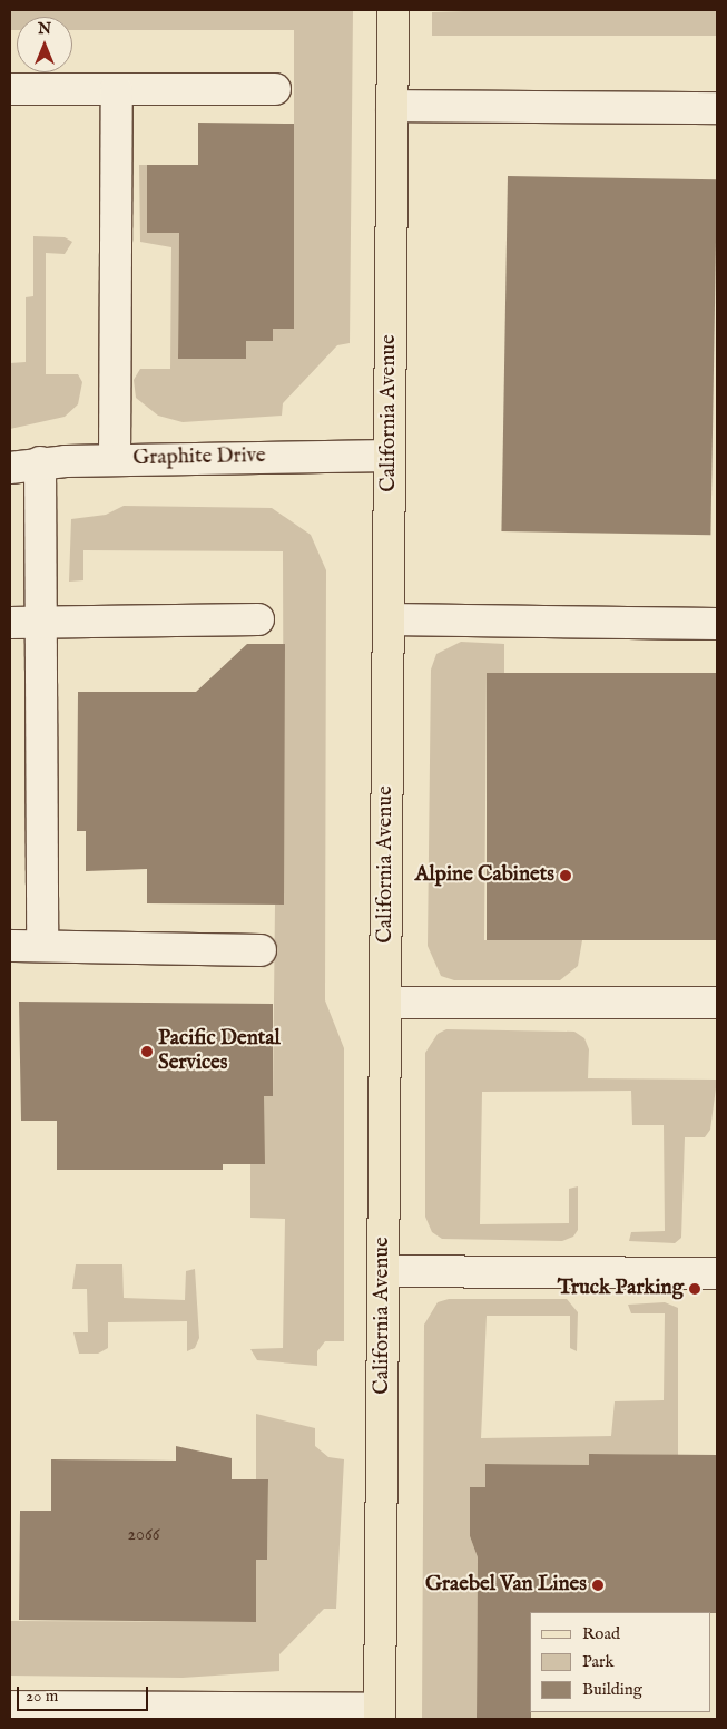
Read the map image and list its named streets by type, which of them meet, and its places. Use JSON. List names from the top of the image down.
{
  "streets": {
    "main road": ["California Avenue"],
    "street": ["Graphite Drive"]
  },
  "crossings": [
    ["California Avenue", "Graphite Drive"]
  ],
  "places": [
    "Alpine Cabinets",
    "Pacific Dental Services",
    "Truck Parking",
    "Graebel Van Lines"
  ],
  "house_numbers": ["2066"],
  "legend": ["Road", "Park", "Building"],
  "scale_bar": "20 m",
  "north": "top"
}
